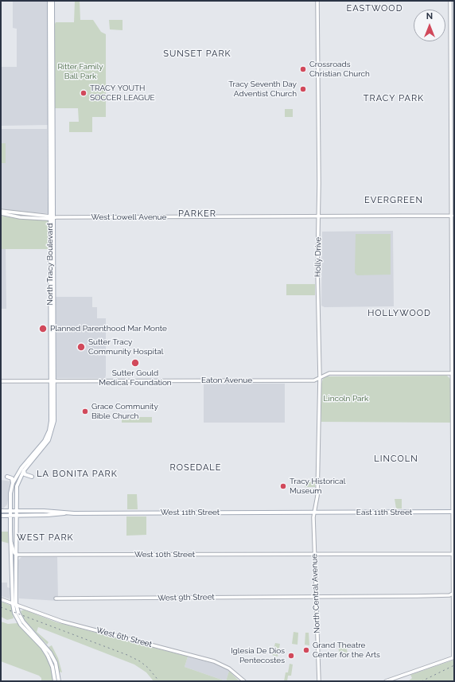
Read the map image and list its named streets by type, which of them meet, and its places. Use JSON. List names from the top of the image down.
{
  "streets": {
    "main road": ["North Tracy Boulevard", "West 11th Street", "East 11th Street"],
    "street": [
      "West Lowell Avenue",
      "Holly Drive",
      "Eaton Avenue",
      "West 10th Street",
      "North Central Avenue",
      "West 9th Street",
      "West 6th Street"
    ]
  },
  "crossings": [
    ["West Lowell Avenue", "Holly Drive"],
    ["West Lowell Avenue", "North Tracy Boulevard"],
    ["Holly Drive", "Eaton Avenue"],
    ["Holly Drive", "West 11th Street"],
    ["Holly Drive", "East 11th Street"],
    ["Holly Drive", "North Central Avenue"],
    ["North Tracy Boulevard", "Eaton Avenue"],
    ["North Tracy Boulevard", "West 11th Street"],
    ["North Tracy Boulevard", "West 10th Street"],
    ["North Tracy Boulevard", "West 6th Street"],
    ["West 11th Street", "East 11th Street"],
    ["West 11th Street", "North Central Avenue"],
    ["East 11th Street", "North Central Avenue"],
    ["West 10th Street", "North Central Avenue"],
    ["North Central Avenue", "West 9th Street"]
  ],
  "districts": [
    "EASTWOOD",
    "SUNSET PARK",
    "TRACY PARK",
    "EVERGREEN",
    "PARKER",
    "HOLLYWOOD",
    "LINCOLN",
    "ROSEDALE",
    "LA BONITA PARK",
    "WEST PARK"
  ],
  "parks": ["Ritter Family Ball Park", "Lincoln Park"],
  "places": [
    "Crossroads Christian Church",
    "Tracy Seventh Day Adventist Church",
    "TRACY YOUTH SOCCER LEAGUE",
    "Planned Parenthood Mar Monte",
    "Sutter Tracy Community Hospital",
    "Sutter Gould Medical Foundation",
    "Grace Community Bible Church",
    "Tracy Historical Museum",
    "Grand Theatre Center for the Arts",
    "Iglesia De Dios Pentecostes"
  ],
  "north": "top"
}
